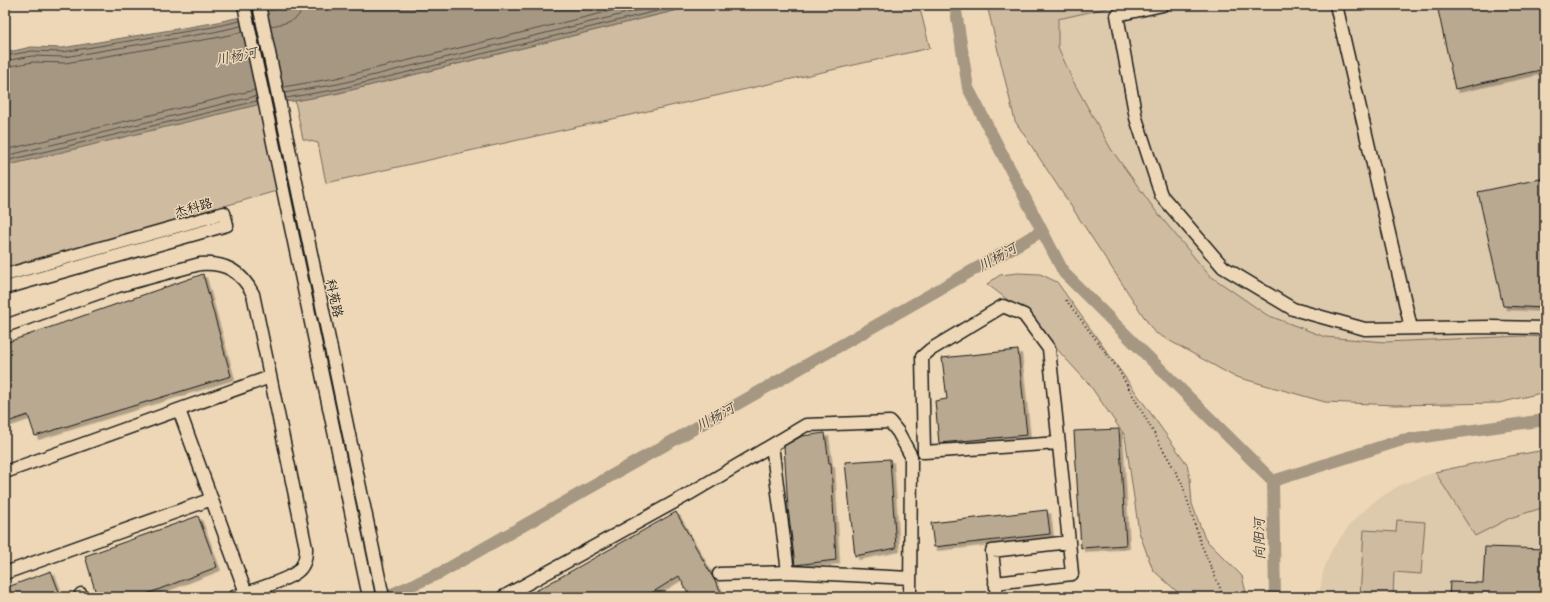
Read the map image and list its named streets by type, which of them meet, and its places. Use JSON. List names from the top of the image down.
{
  "streets": {
    "street": ["杰科路", "科苑路"]
  },
  "water": ["川杨河", "向阳河"]
}
